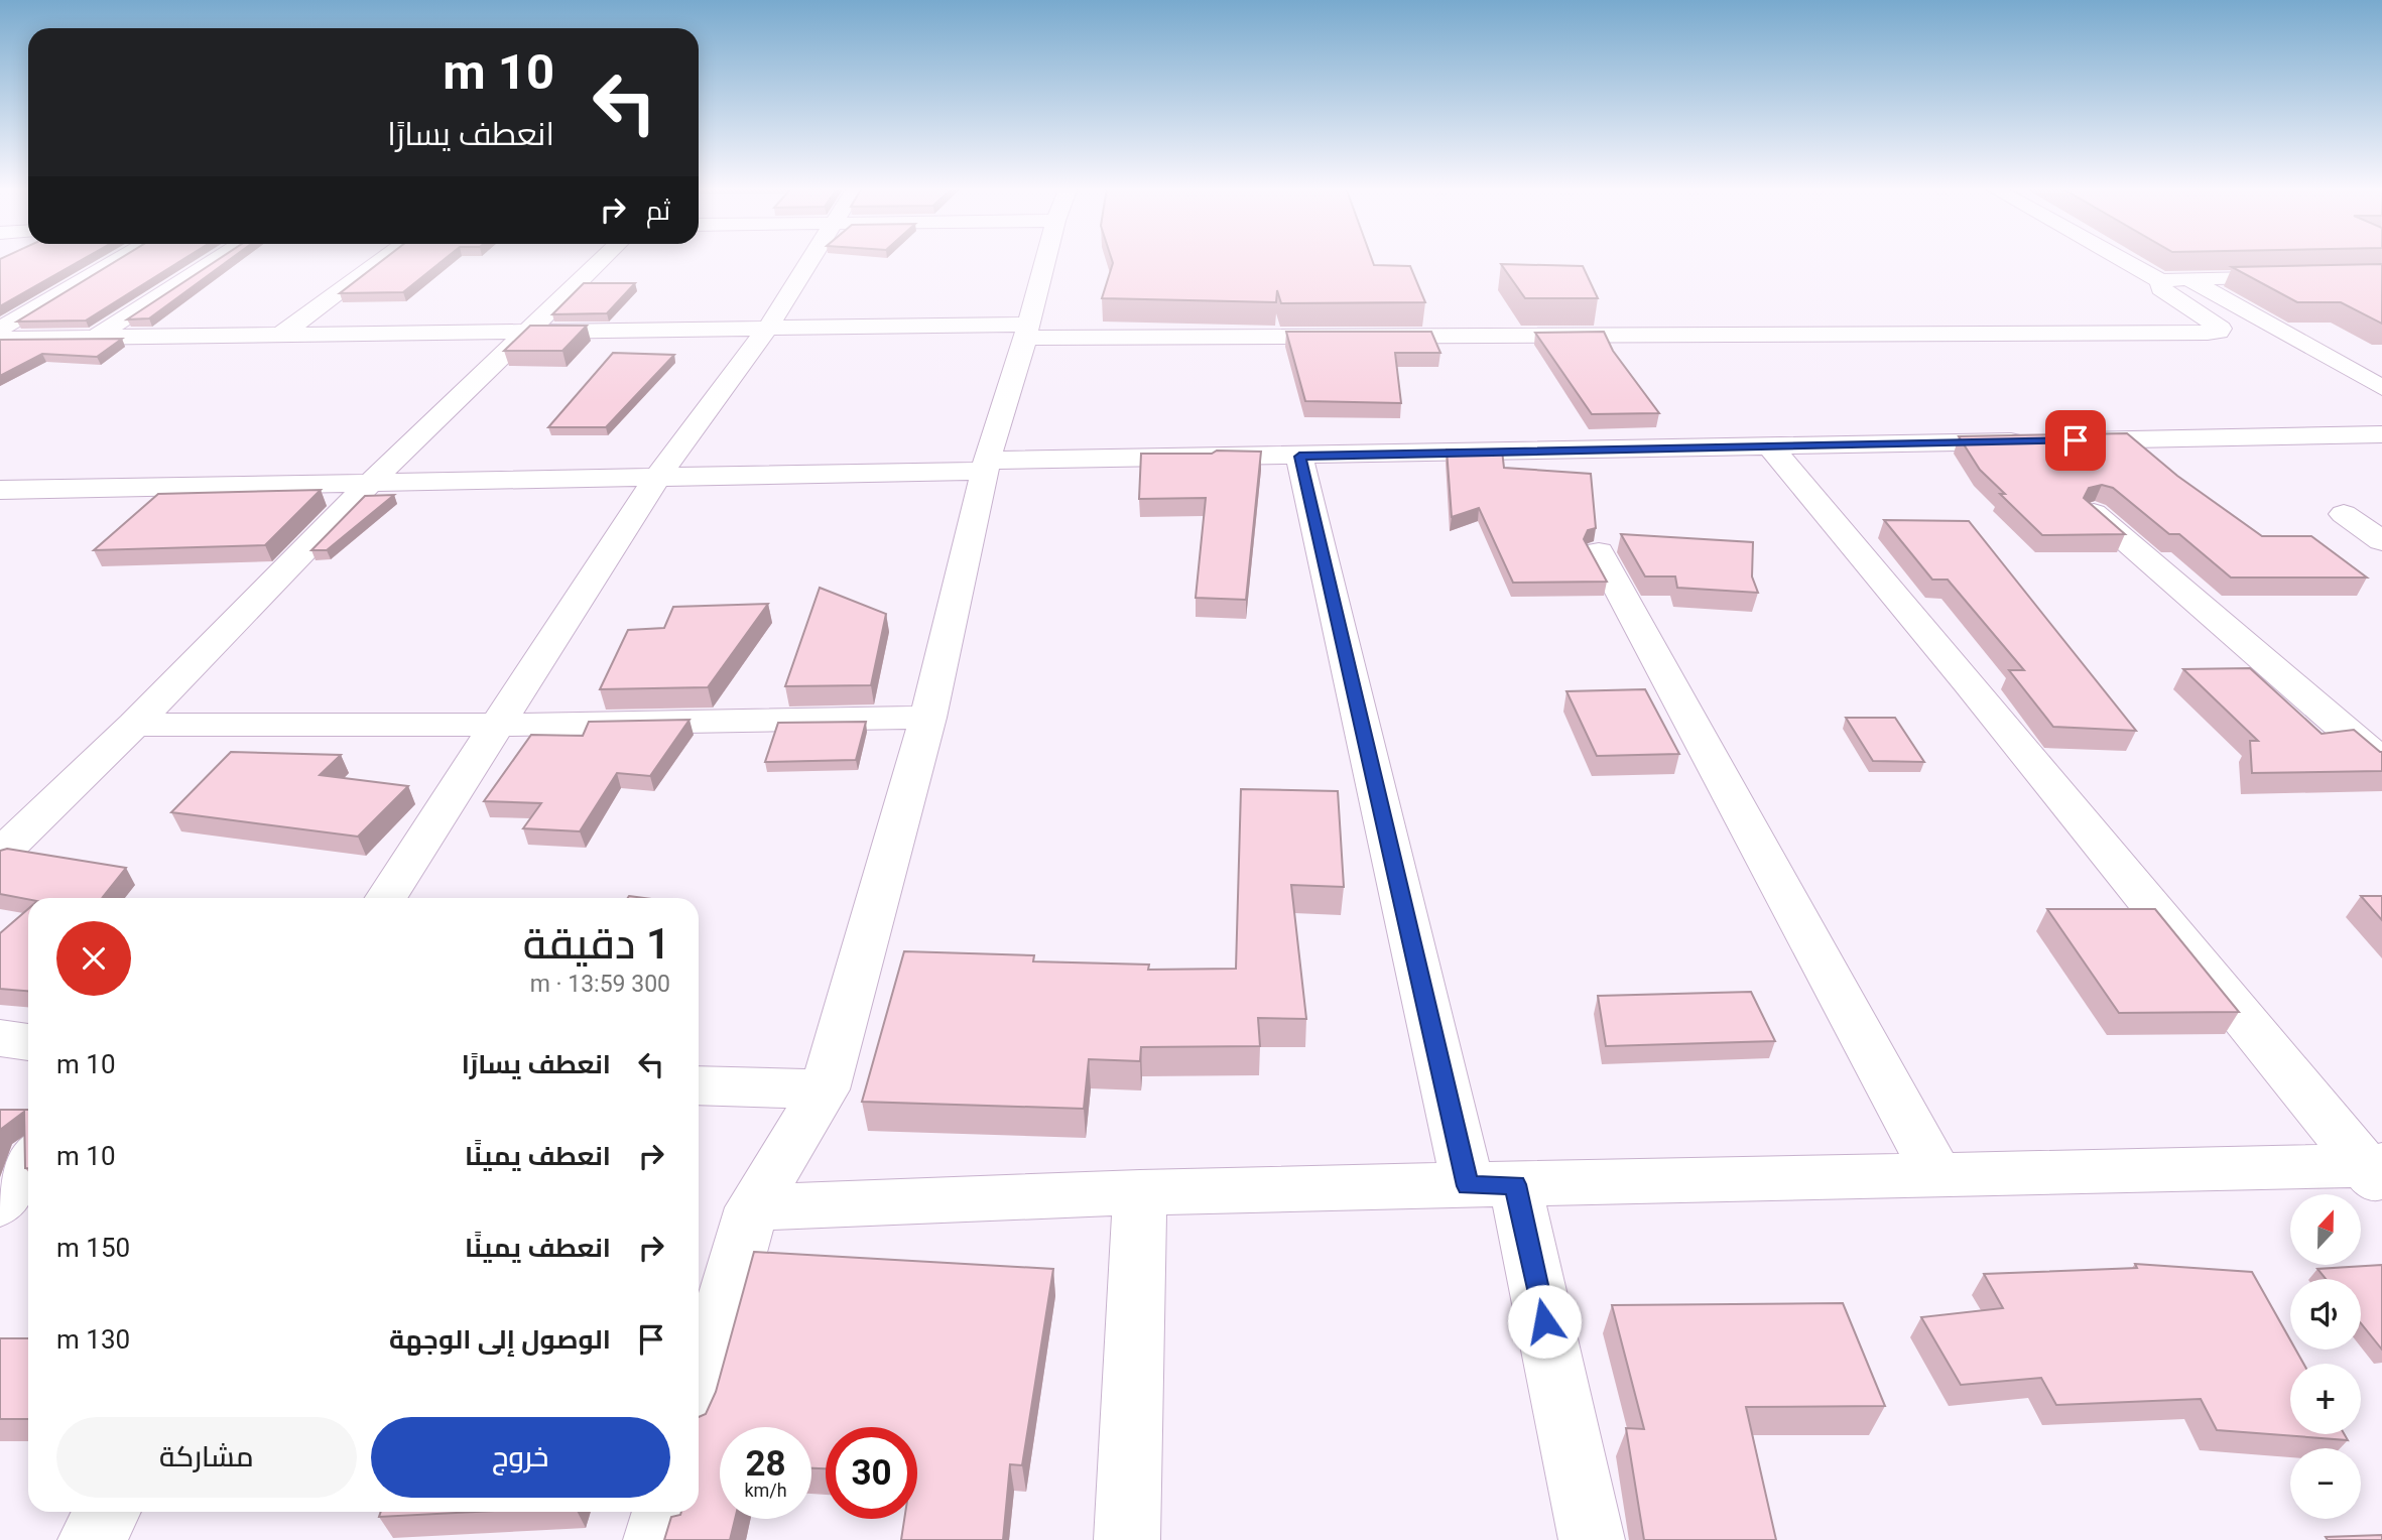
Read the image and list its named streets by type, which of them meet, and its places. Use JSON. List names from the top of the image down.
{
  "north": "top",
  "page": {
    "turn": ["10 m", "انعطف يسارًا"],
    "then": "ثم",
    "heading": ["1 دقيقة", "300 m · 13:59"],
    "list": [
      {
        "name": "انعطف يسارًا",
        "value": "10 m"
      },
      {
        "name": "انعطف يمينًا",
        "value": "10 m"
      },
      {
        "name": "انعطف يمينًا",
        "value": "150 m"
      },
      {
        "name": "الوصول إلى الوجهة",
        "value": "130 m"
      }
    ],
    "map_buttons": ["+", "−"],
    "buttons": ["خروج", "مشاركة"],
    "speed": "28 km/h",
    "limit": "30"
  }
}
